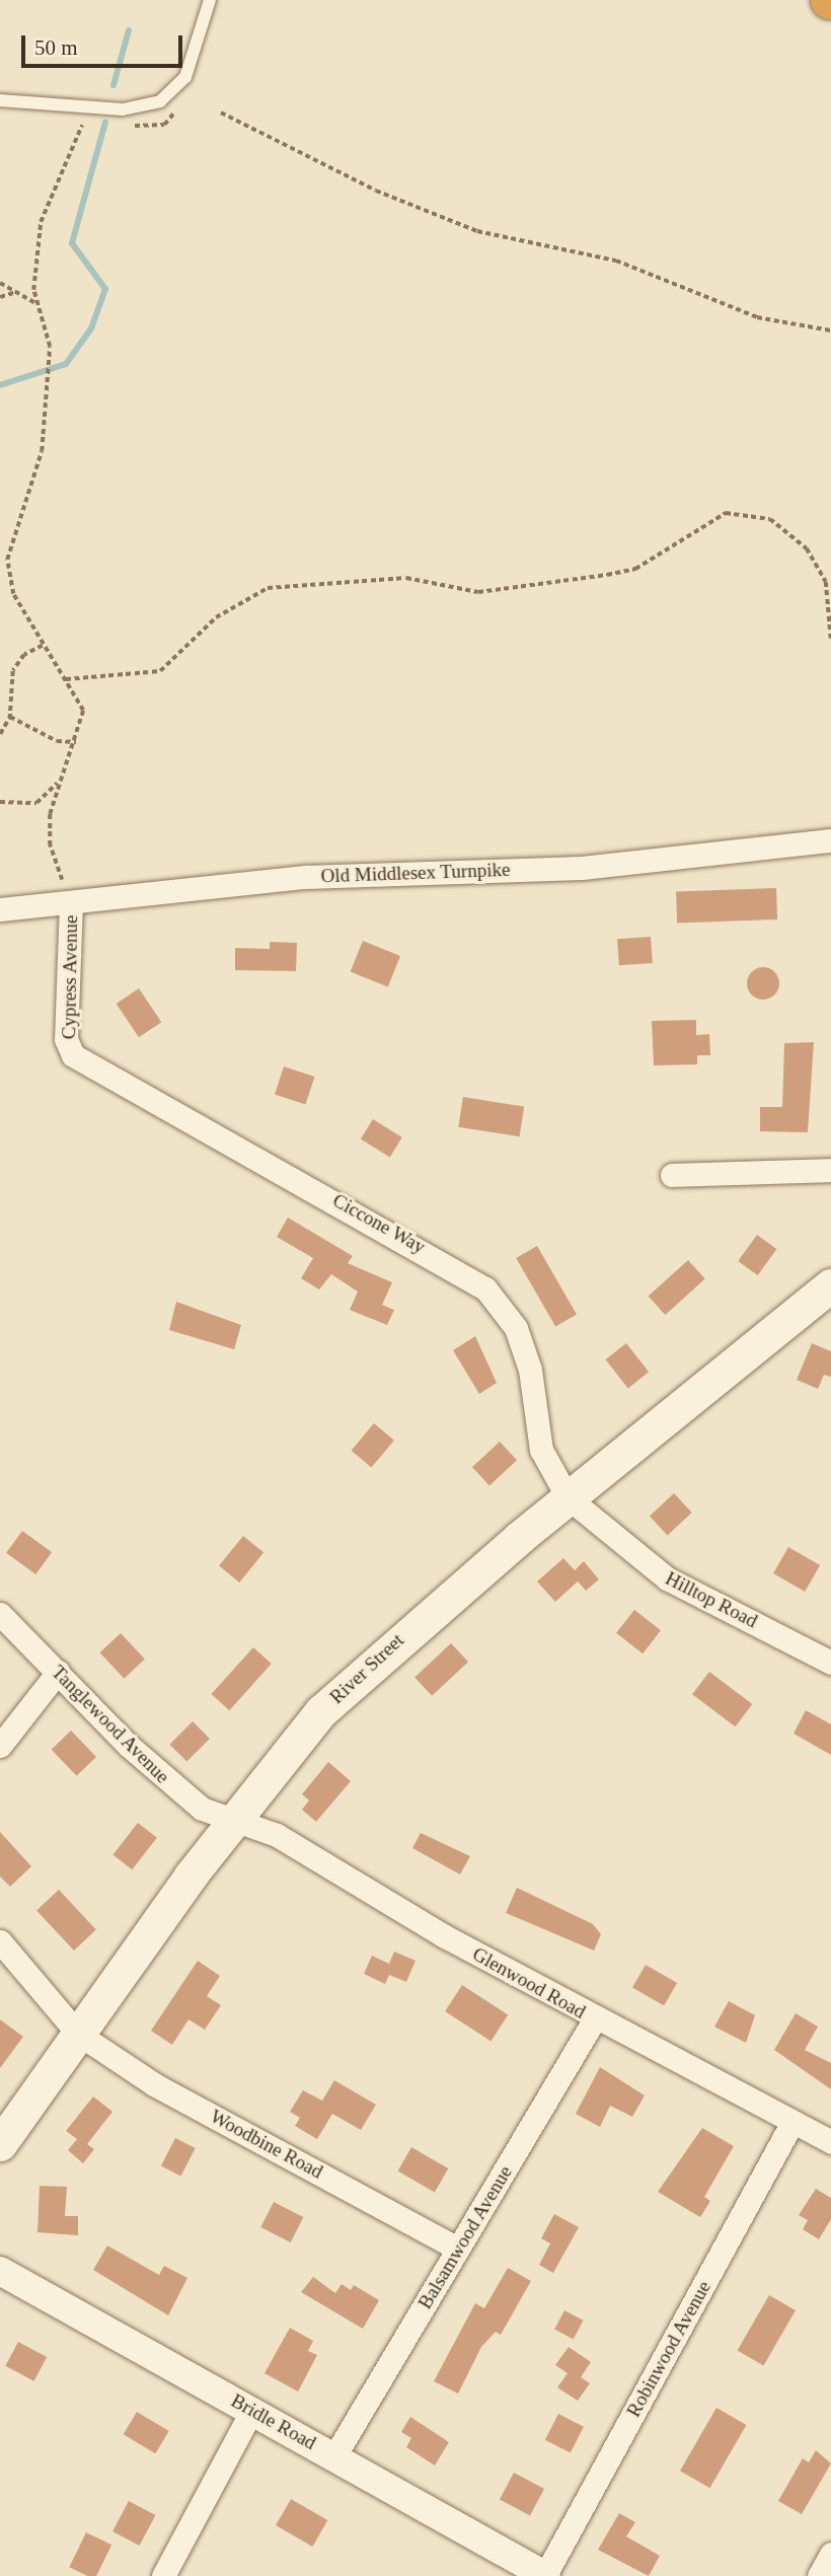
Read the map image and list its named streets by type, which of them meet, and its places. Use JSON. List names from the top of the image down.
{
  "streets": {
    "main road": ["River Street"],
    "street": [
      "Old Middlesex Turnpike",
      "Cypress Avenue",
      "Ciccone Way",
      "Hilltop Road",
      "Tanglewood Avenue",
      "Glenwood Road",
      "Woodbine Road",
      "Balsamwood Avenue",
      "Robinwood Avenue",
      "Bridle Road"
    ]
  },
  "crossings": [
    ["Old Middlesex Turnpike", "Cypress Avenue"],
    ["Cypress Avenue", "Ciccone Way"],
    ["Ciccone Way", "Hilltop Road"],
    ["Ciccone Way", "River Street"],
    ["Hilltop Road", "River Street"],
    ["River Street", "Tanglewood Avenue"],
    ["River Street", "Glenwood Road"],
    ["River Street", "Woodbine Road"],
    ["Tanglewood Avenue", "Glenwood Road"],
    ["Glenwood Road", "Balsamwood Avenue"],
    ["Glenwood Road", "Robinwood Avenue"],
    ["Woodbine Road", "Balsamwood Avenue"],
    ["Balsamwood Avenue", "Bridle Road"],
    ["Robinwood Avenue", "Bridle Road"]
  ],
  "scale_bar": "50 m"
}
